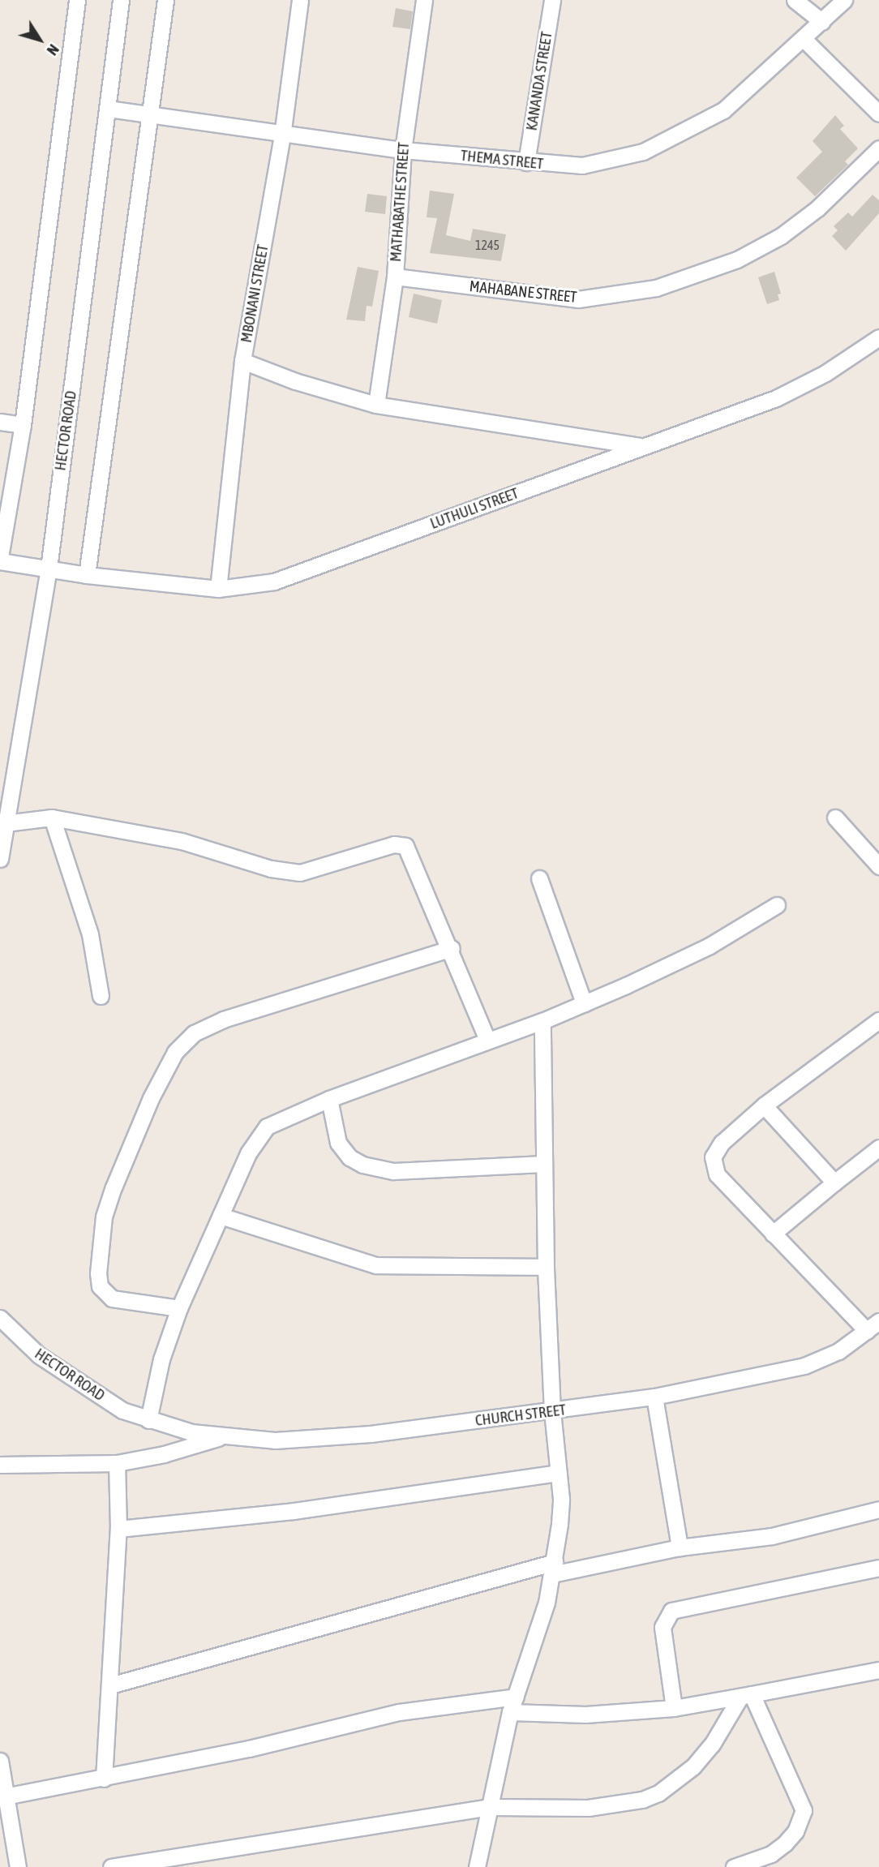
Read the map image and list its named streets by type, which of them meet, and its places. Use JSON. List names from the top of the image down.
{
  "streets": {
    "street": [
      "KANANDA STREET",
      "THEMA STREET",
      "MATHABATHE STREET",
      "MAHABANE STREET",
      "MBONANI STREET",
      "HECTOR ROAD",
      "LUTHULI STREET",
      "CHURCH STREET"
    ]
  },
  "crossings": [
    ["KANANDA STREET", "THEMA STREET"],
    ["THEMA STREET", "MATHABATHE STREET"],
    ["THEMA STREET", "MBONANI STREET"],
    ["THEMA STREET", "HECTOR ROAD"],
    ["MATHABATHE STREET", "MAHABANE STREET"],
    ["MBONANI STREET", "LUTHULI STREET"],
    ["HECTOR ROAD", "LUTHULI STREET"],
    ["HECTOR ROAD", "CHURCH STREET"]
  ],
  "house_numbers": ["1245"],
  "north": "bottom right"
}
